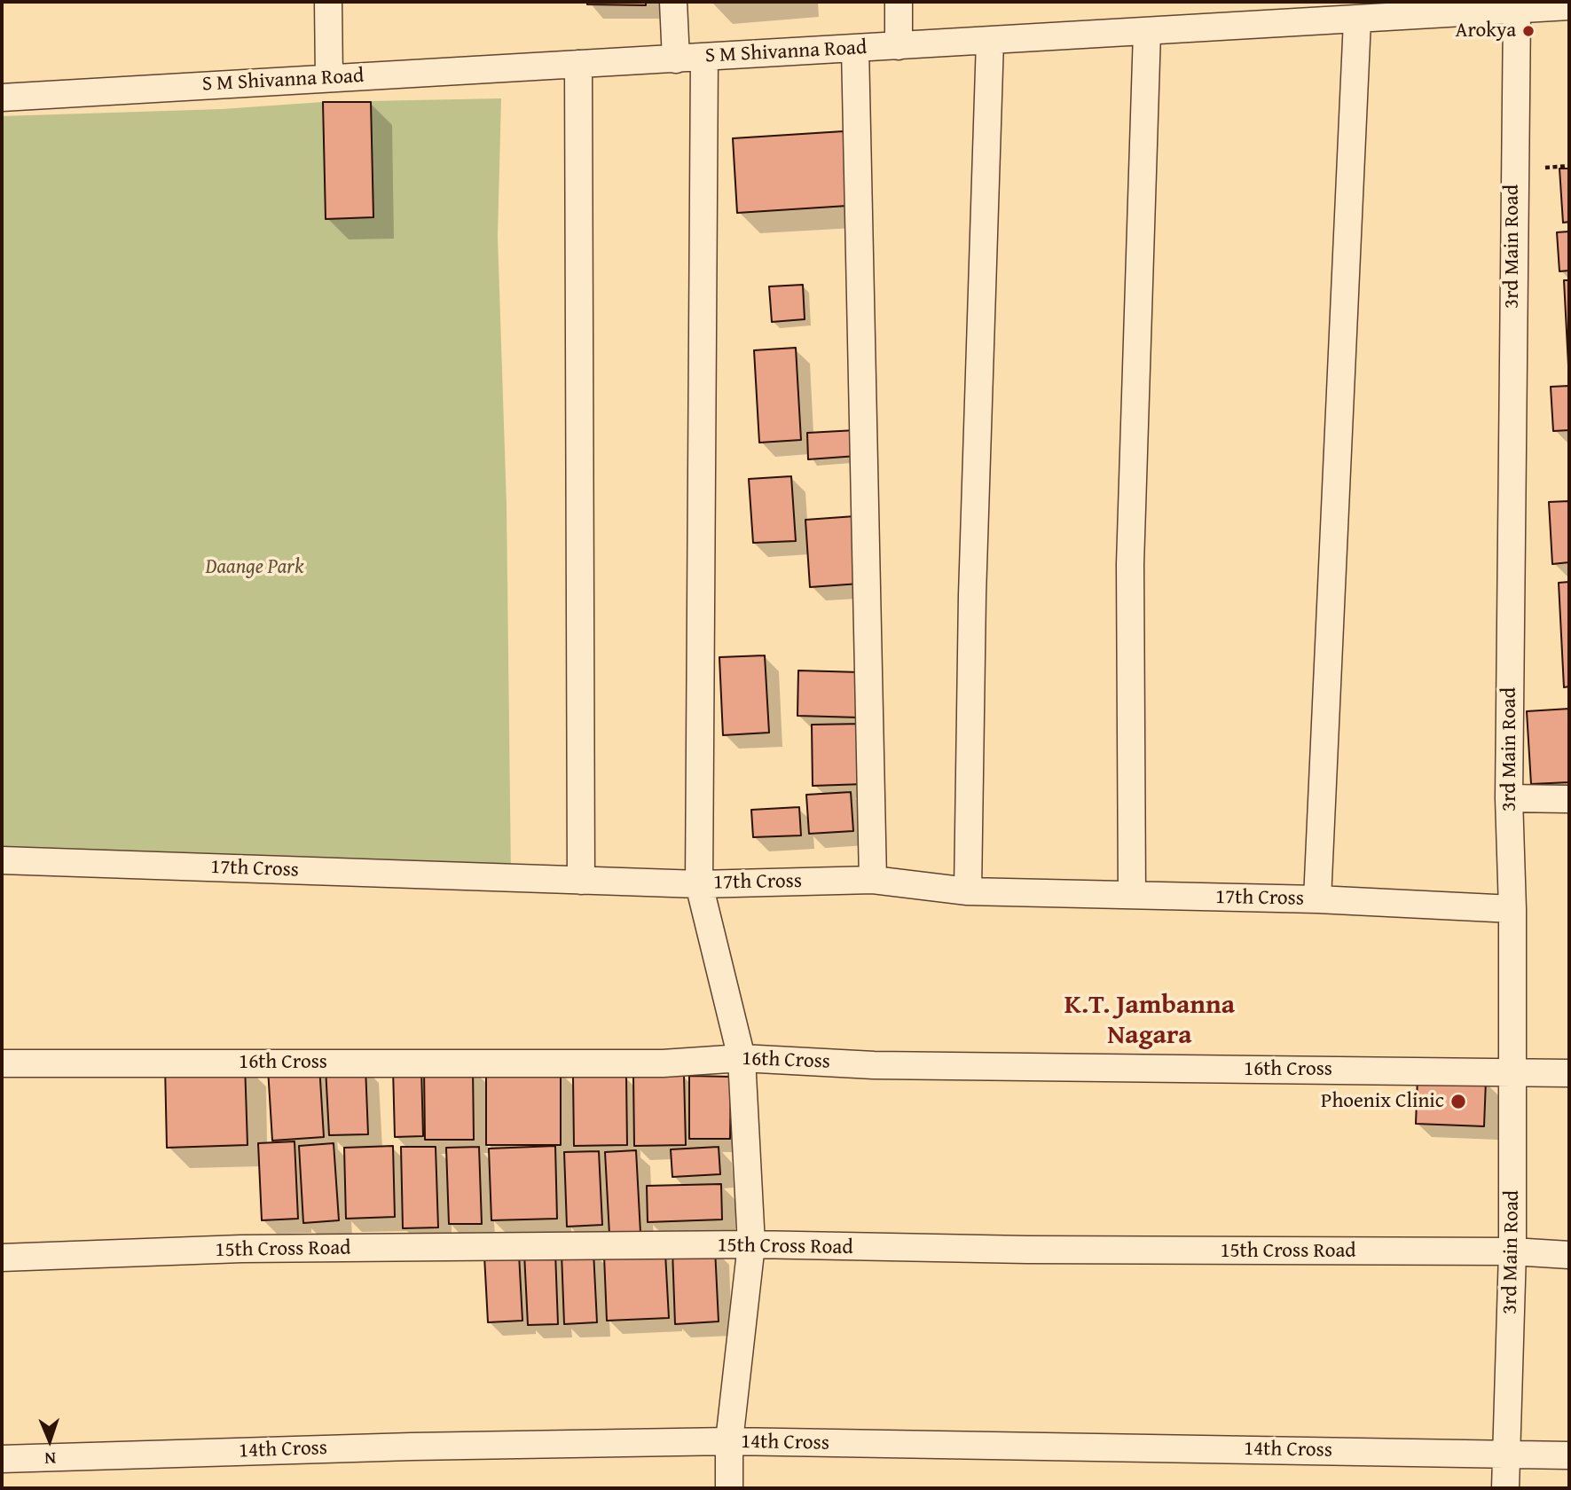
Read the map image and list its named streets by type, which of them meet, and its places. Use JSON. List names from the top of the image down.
{
  "streets": {
    "street": [
      "S M Shivanna Road",
      "3rd Main Road",
      "17th Cross",
      "16th Cross",
      "15th Cross Road",
      "14th Cross"
    ]
  },
  "crossings": [
    ["S M Shivanna Road", "3rd Main Road"],
    ["3rd Main Road", "17th Cross"],
    ["3rd Main Road", "16th Cross"],
    ["3rd Main Road", "15th Cross Road"],
    ["3rd Main Road", "14th Cross"]
  ],
  "districts": ["K.T. Jambanna Nagara"],
  "parks": ["Daange Park"],
  "places": ["Arokya", "Phoenix Clinic"],
  "north": "bottom"
}
